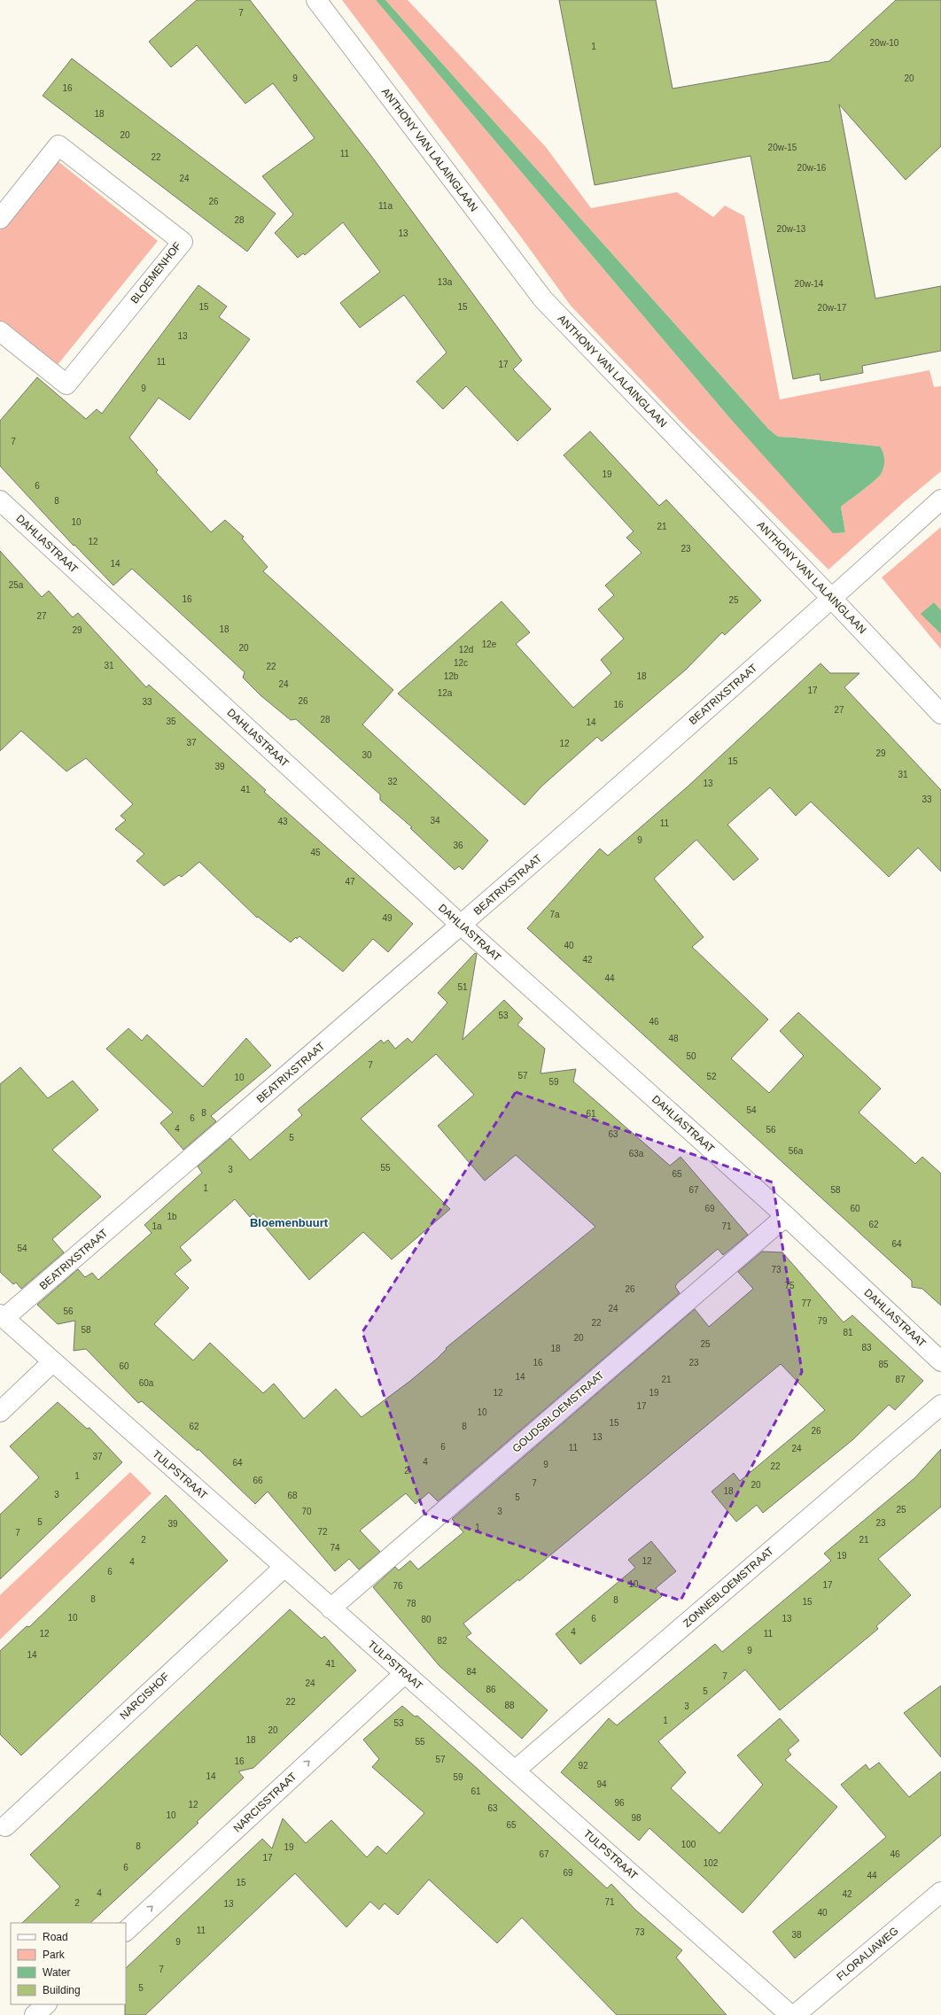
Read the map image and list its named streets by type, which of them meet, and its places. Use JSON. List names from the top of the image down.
{
  "streets": {
    "street": [
      "ANTHONY VAN LALAINGLAAN",
      "BLOEMENHOF",
      "DAHLIASTRAAT",
      "BEATRIXSTRAAT",
      "GOUDSBLOEMSTRAAT",
      "TULPSTRAAT",
      "ZONNEBLOEMSTRAAT",
      "NARCISHOF",
      "NARCISSTRAAT",
      "FLORALIAWEG"
    ]
  },
  "crossings": [
    ["ANTHONY VAN LALAINGLAAN", "BEATRIXSTRAAT"],
    ["DAHLIASTRAAT", "BEATRIXSTRAAT"],
    ["DAHLIASTRAAT", "GOUDSBLOEMSTRAAT"],
    ["BEATRIXSTRAAT", "TULPSTRAAT"],
    ["GOUDSBLOEMSTRAAT", "TULPSTRAAT"],
    ["TULPSTRAAT", "ZONNEBLOEMSTRAAT"],
    ["TULPSTRAAT", "NARCISHOF"],
    ["TULPSTRAAT", "NARCISSTRAAT"]
  ],
  "one_way": ["NARCISSTRAAT"],
  "districts": ["Bloemenbuurt"],
  "house_numbers": [
    "7",
    "20w-10",
    "1",
    "9",
    "20",
    "16",
    "18",
    "20",
    "20w-15",
    "11",
    "22",
    "20w-16",
    "24",
    "26",
    "11a",
    "28",
    "20w-13",
    "13",
    "13a",
    "20w-14",
    "15",
    "15",
    "20w-17",
    "13",
    "11",
    "17",
    "9",
    "7",
    "19",
    "6",
    "8",
    "10",
    "21",
    "12",
    "23",
    "14",
    "25a",
    "16",
    "25",
    "27",
    "18",
    "29",
    "12e",
    "20",
    "12d",
    "12c",
    "31",
    "22",
    "12b",
    "18",
    "24",
    "17",
    "12a",
    "26",
    "33",
    "16",
    "27",
    "28",
    "35",
    "14",
    "37",
    "12",
    "29",
    "30",
    "15",
    "39",
    "31",
    "32",
    "13",
    "41",
    "33",
    "34",
    "43",
    "11",
    "9",
    "36",
    "45",
    "47",
    "7a",
    "49",
    "40",
    "42",
    "44",
    "51",
    "53",
    "46",
    "48",
    "50",
    "7",
    "57",
    "52",
    "10",
    "59",
    "54",
    "8",
    "61",
    "6",
    "4",
    "56",
    "63",
    "5",
    "56a",
    "63a",
    "55",
    "3",
    "65",
    "1",
    "67",
    "58",
    "69",
    "60",
    "1b",
    "62",
    "1a",
    "71",
    "64",
    "54",
    "73",
    "75",
    "26",
    "77",
    "24",
    "56",
    "79",
    "22",
    "58",
    "81",
    "20",
    "25",
    "83",
    "18",
    "16",
    "23",
    "85",
    "60",
    "14",
    "21",
    "87",
    "60a",
    "12",
    "19",
    "17",
    "10",
    "15",
    "62",
    "8",
    "26",
    "13",
    "6",
    "11",
    "24",
    "37",
    "4",
    "64",
    "9",
    "22",
    "2",
    "1",
    "66",
    "7",
    "20",
    "18",
    "3",
    "68",
    "5",
    "25",
    "70",
    "3",
    "5",
    "23",
    "39",
    "1",
    "72",
    "7",
    "2",
    "21",
    "74",
    "19",
    "12",
    "4",
    "6",
    "10",
    "17",
    "76",
    "8",
    "8",
    "15",
    "78",
    "10",
    "6",
    "13",
    "80",
    "4",
    "12",
    "11",
    "82",
    "9",
    "14",
    "41",
    "84",
    "7",
    "24",
    "86",
    "5",
    "22",
    "88",
    "3",
    "1",
    "53",
    "20",
    "18",
    "55",
    "57",
    "16",
    "92",
    "14",
    "59",
    "94",
    "61",
    "96",
    "12",
    "63",
    "10",
    "98",
    "65",
    "100",
    "8",
    "19",
    "67",
    "46",
    "17",
    "102",
    "6",
    "69",
    "44",
    "15",
    "4",
    "42",
    "71",
    "2",
    "13",
    "40",
    "11",
    "73",
    "38",
    "9",
    "7",
    "5"
  ],
  "legend": [
    "Road",
    "Park",
    "Water",
    "Building"
  ]
}
